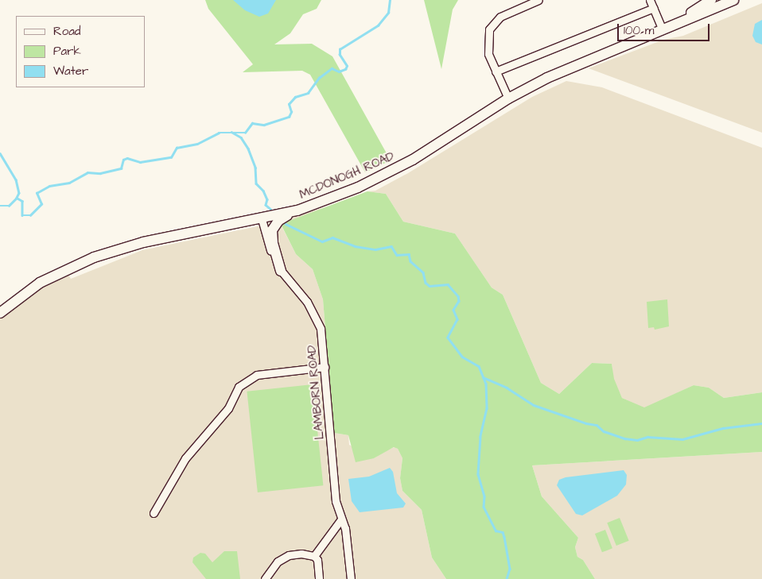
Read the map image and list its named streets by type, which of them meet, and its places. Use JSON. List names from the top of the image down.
{
  "streets": {
    "main road": ["MCDONOGH ROAD"],
    "street": ["LAMBORN ROAD"]
  },
  "crossings": [
    ["MCDONOGH ROAD", "LAMBORN ROAD"]
  ],
  "legend": ["Road", "Park", "Water"],
  "scale_bar": "100 m"
}
